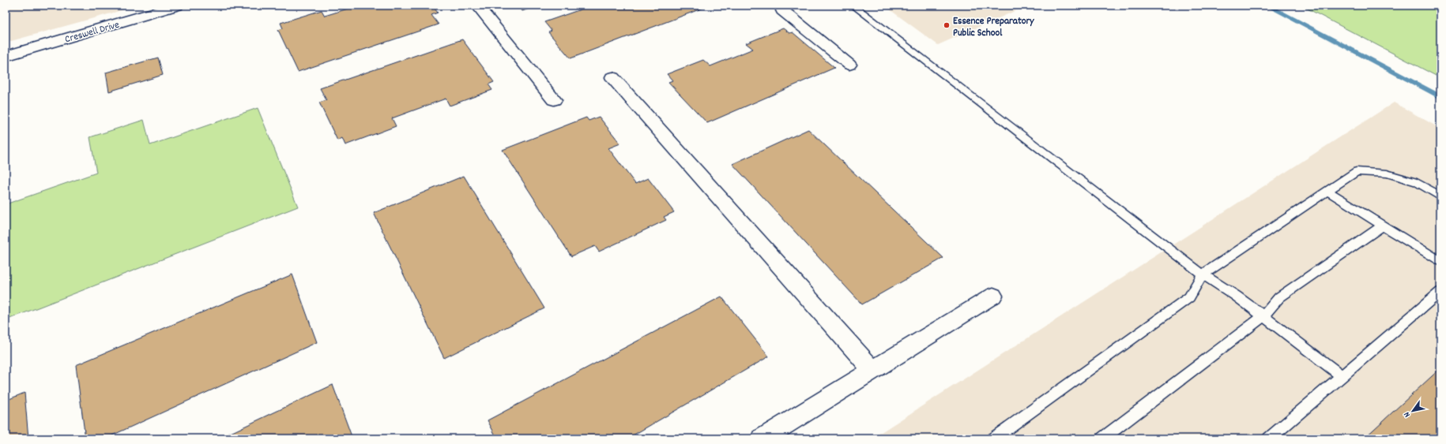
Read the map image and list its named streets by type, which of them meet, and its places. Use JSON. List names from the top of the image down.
{
  "streets": {
    "street": ["Creswell Drive"]
  },
  "places": ["Essence Preparatory Public School"],
  "north": "bottom left"
}
